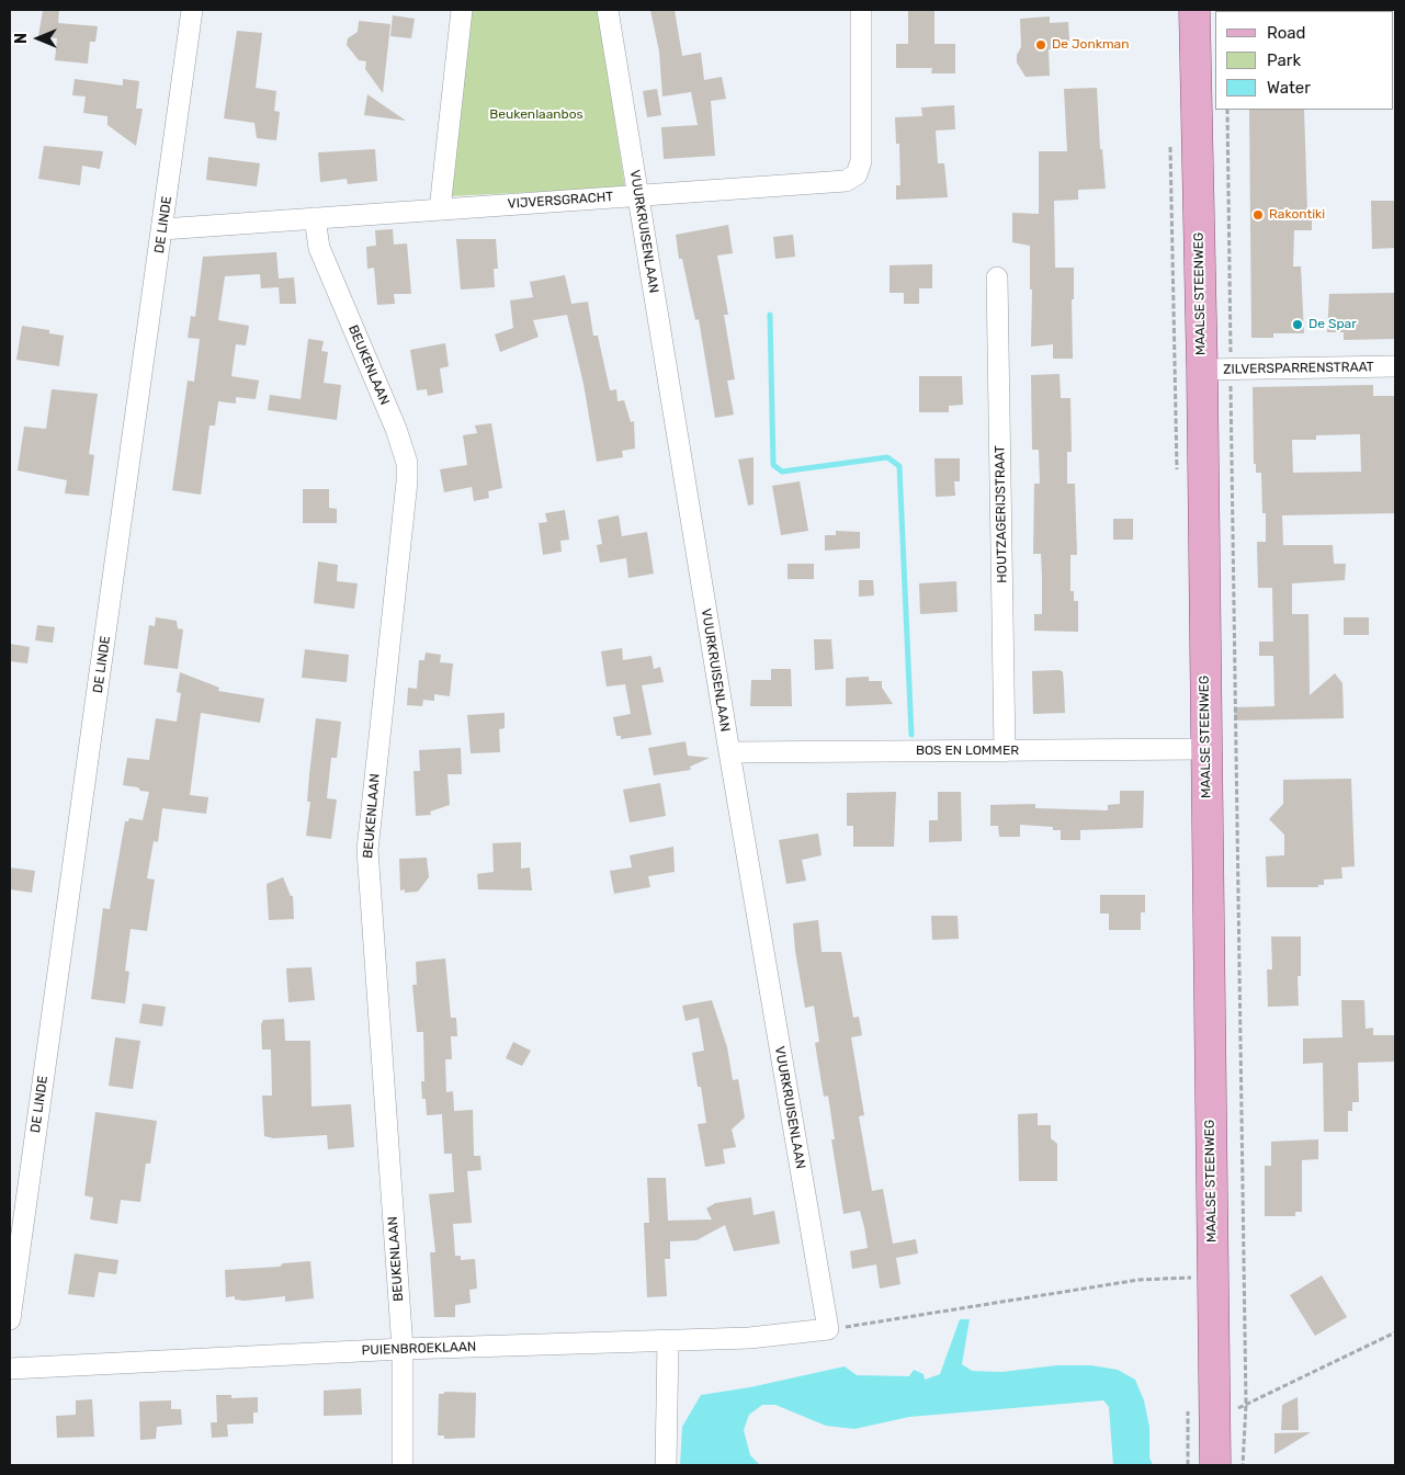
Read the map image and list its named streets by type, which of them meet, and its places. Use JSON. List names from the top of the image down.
{
  "streets": {
    "main road": ["MAALSE STEENWEG"],
    "street": [
      "VIJVERSGRACHT",
      "DE LINDE",
      "VUURKRUISENLAAN",
      "BEUKENLAAN",
      "ZILVERSPARRENSTRAAT",
      "HOUTZAGERIJSTRAAT",
      "BOS EN LOMMER",
      "PUIENBROEKLAAN"
    ]
  },
  "crossings": [
    ["VIJVERSGRACHT", "DE LINDE"],
    ["VIJVERSGRACHT", "VUURKRUISENLAAN"],
    ["VIJVERSGRACHT", "BEUKENLAAN"],
    ["VUURKRUISENLAAN", "BOS EN LOMMER"],
    ["VUURKRUISENLAAN", "PUIENBROEKLAAN"],
    ["MAALSE STEENWEG", "ZILVERSPARRENSTRAAT"],
    ["MAALSE STEENWEG", "BOS EN LOMMER"],
    ["BEUKENLAAN", "PUIENBROEKLAAN"],
    ["HOUTZAGERIJSTRAAT", "BOS EN LOMMER"]
  ],
  "parks": ["Beukenlaanbos"],
  "places": ["De Jonkman", "Rakontiki", "De Spar"],
  "legend": ["Road", "Park", "Water"],
  "north": "left"
}
